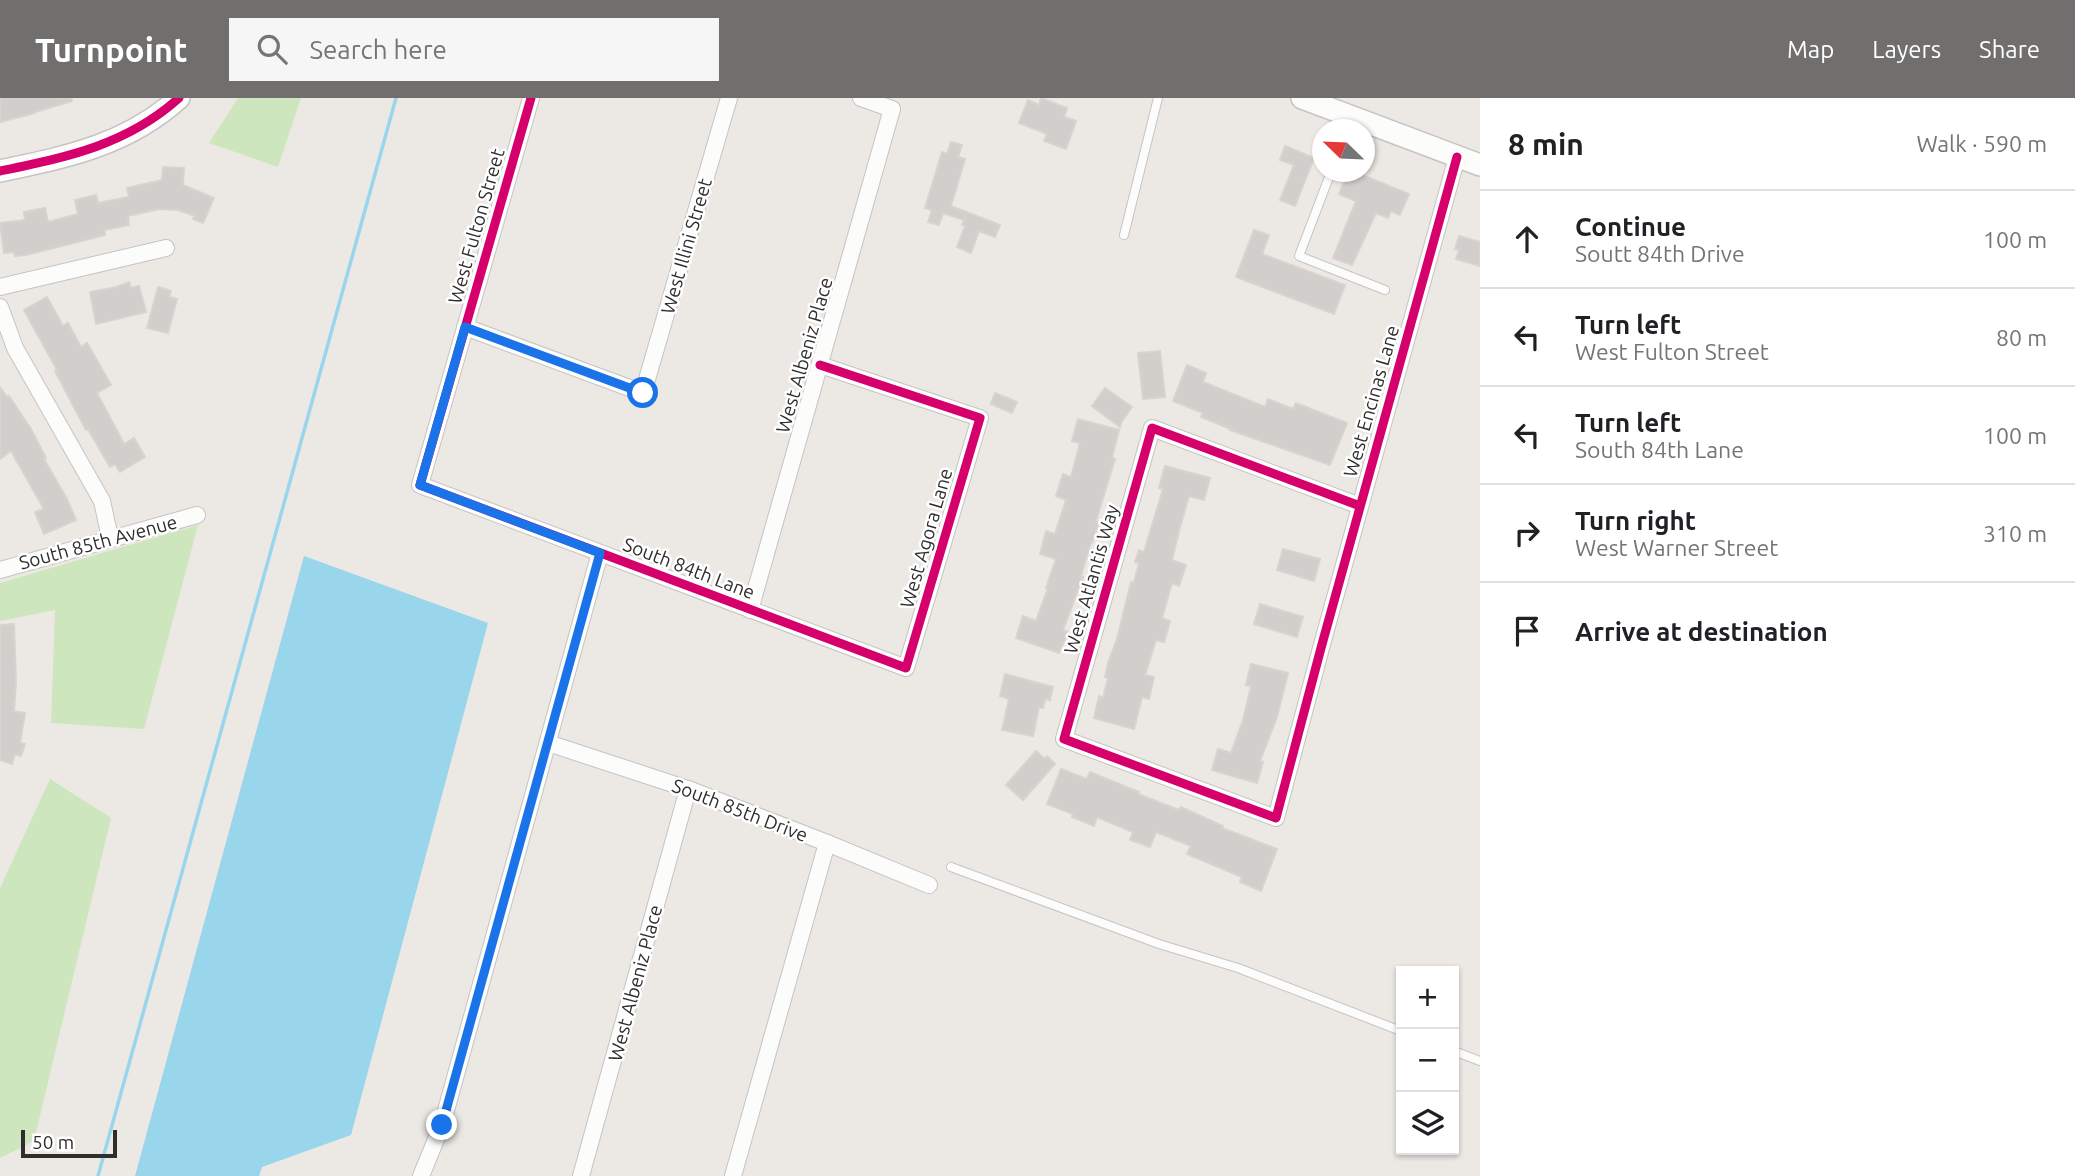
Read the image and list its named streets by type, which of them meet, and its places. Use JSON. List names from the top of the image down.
{
  "streets": {
    "street": [
      "West Fulton Street",
      "West Illini Street",
      "West Albeniz Place",
      "West Encinas Lane",
      "West Agora Lane",
      "South 85th Avenue",
      "South 84th Lane",
      "West Atlantis Way",
      "South 85th Drive"
    ]
  },
  "crossings": [
    ["West Fulton Street", "West Illini Street"],
    ["West Fulton Street", "South 84th Lane"],
    ["West Albeniz Place", "West Agora Lane"],
    ["West Albeniz Place", "South 84th Lane"],
    ["West Albeniz Place", "South 85th Drive"],
    ["West Encinas Lane", "West Atlantis Way"],
    ["West Agora Lane", "South 84th Lane"]
  ],
  "scale_bar": "50 m",
  "north": "top left",
  "page": {
    "header": "Turnpoint",
    "search": "Search here",
    "nav": ["Map", "Layers", "Share"],
    "heading": ["8 min", "Walk · 590 m"],
    "list": [
      ["Continue", "Soutt 84th Drive", "100 m"],
      ["Turn left", "West Fulton Street", "80 m"],
      ["Turn left", "South 84th Lane", "100 m"],
      ["Turn right", "West Warner Street", "310 m"],
      "Arrive at destination"
    ],
    "map_buttons": ["+", "−"],
    "scale": "50 m"
  }
}
